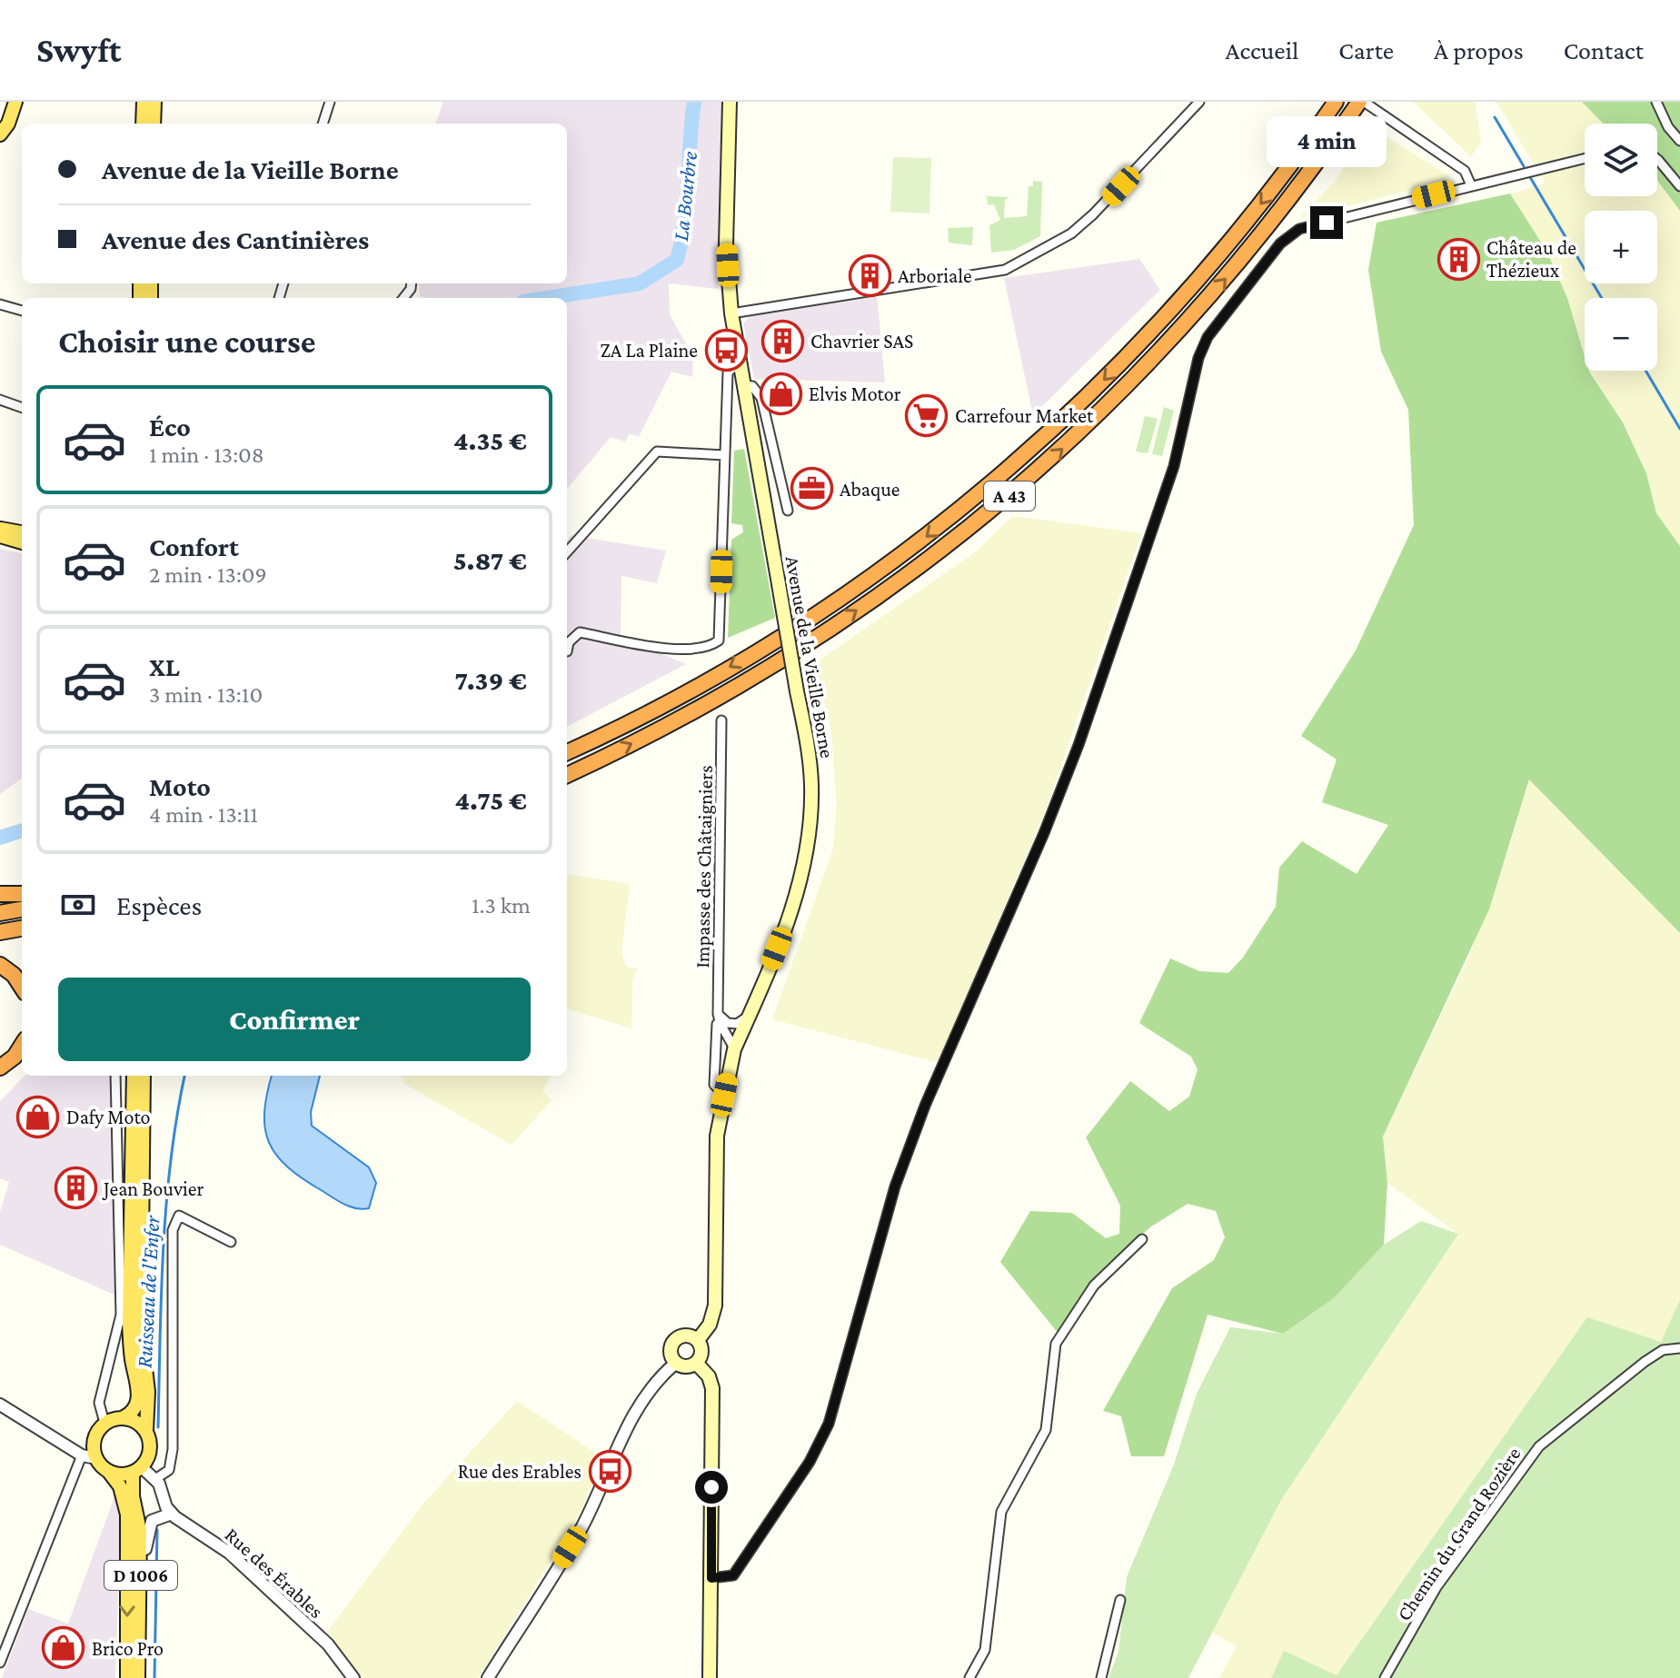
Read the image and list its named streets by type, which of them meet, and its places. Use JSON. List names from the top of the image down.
{
  "streets": {
    "highway": ["A 43"],
    "main road": ["Avenue de la Vieille Borne", "D 1006"],
    "street": ["Impasse des Châtaigniers", "Chemin du Grand Rozière", "Rue des Érables"]
  },
  "crossings": [
    ["Avenue de la Vieille Borne", "Impasse des Châtaigniers"]
  ],
  "water": ["La Bourbre", "Ruisseau de l'Enfer"],
  "places": {
    "building": [
      "Château de Thézieux",
      "Arboriale",
      "Chavrier SAS",
      "Jean Bouvier"
    ],
    "bus stop": ["ZA La Plaine", "Rue des Erables"],
    "shop": ["Elvis Motor", "Dafy Moto", "Brico Pro"],
    "supermarket": ["Carrefour Market"],
    "office": ["Abaque"]
  },
  "page": {
    "header": "Swyft",
    "nav": [
      "Accueil",
      "Carte",
      "À propos",
      "Contact"
    ],
    "bubble": "4 min",
    "map_buttons": ["+", "−"],
    "banner": ["Avenue de la Vieille Borne", "Avenue des Cantinières"],
    "heading": "Choisir une course",
    "list": [
      {
        "name": "Éco",
        "note": "1 min · 13:08",
        "value": "4.35 €"
      },
      {
        "name": "Confort",
        "note": "2 min · 13:09",
        "value": "5.87 €"
      },
      {
        "name": "XL",
        "note": "3 min · 13:10",
        "value": "7.39 €"
      },
      {
        "name": "Moto",
        "note": "4 min · 13:11",
        "value": "4.75 €"
      }
    ],
    "pay": ["Espèces", "1.3 km"],
    "buttons": "Confirmer"
  }
}
